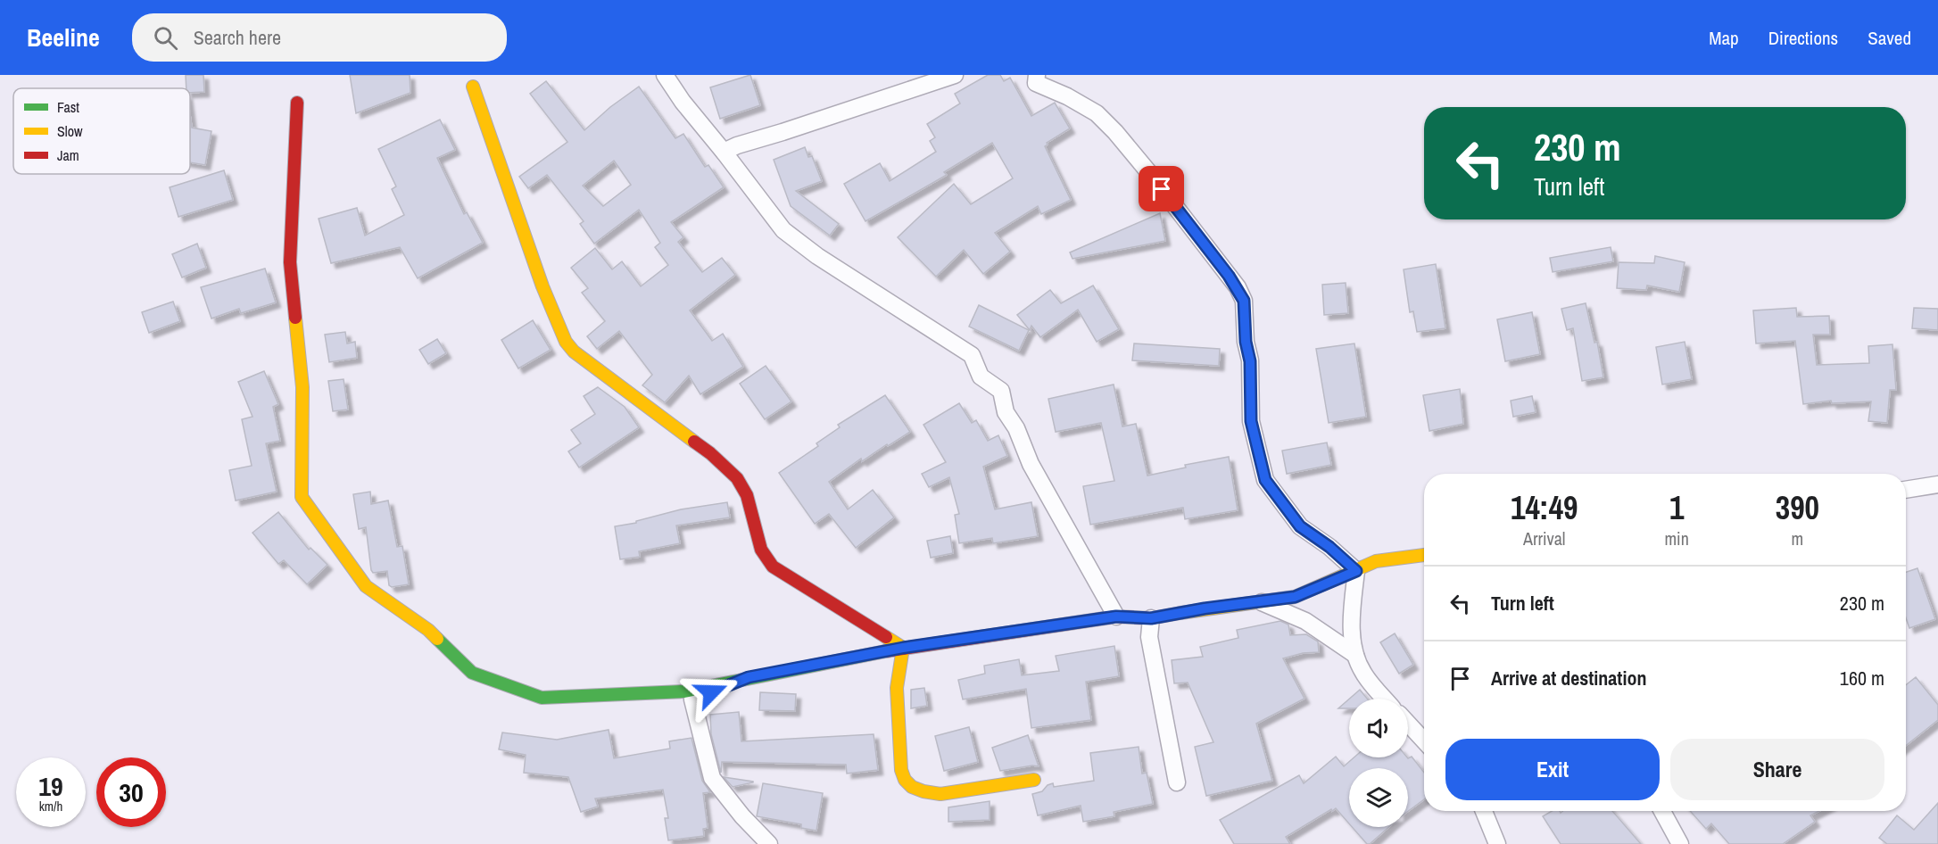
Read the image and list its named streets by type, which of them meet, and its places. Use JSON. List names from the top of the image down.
{
  "legend": ["Fast", "Slow", "Jam"],
  "page": {
    "header": "Beeline",
    "search": "Search here",
    "nav": ["Map", "Directions", "Saved"],
    "turn": ["230 m", "Turn left"],
    "eta": [
      "14:49",
      "Arrival",
      "1",
      "min",
      "390",
      "m"
    ],
    "list": [
      {
        "name": "Turn left",
        "value": "230 m"
      },
      {
        "name": "Arrive at destination",
        "value": "160 m"
      }
    ],
    "buttons": ["Exit", "Share"],
    "speed": "19 km/h",
    "limit": "30"
  }
}
